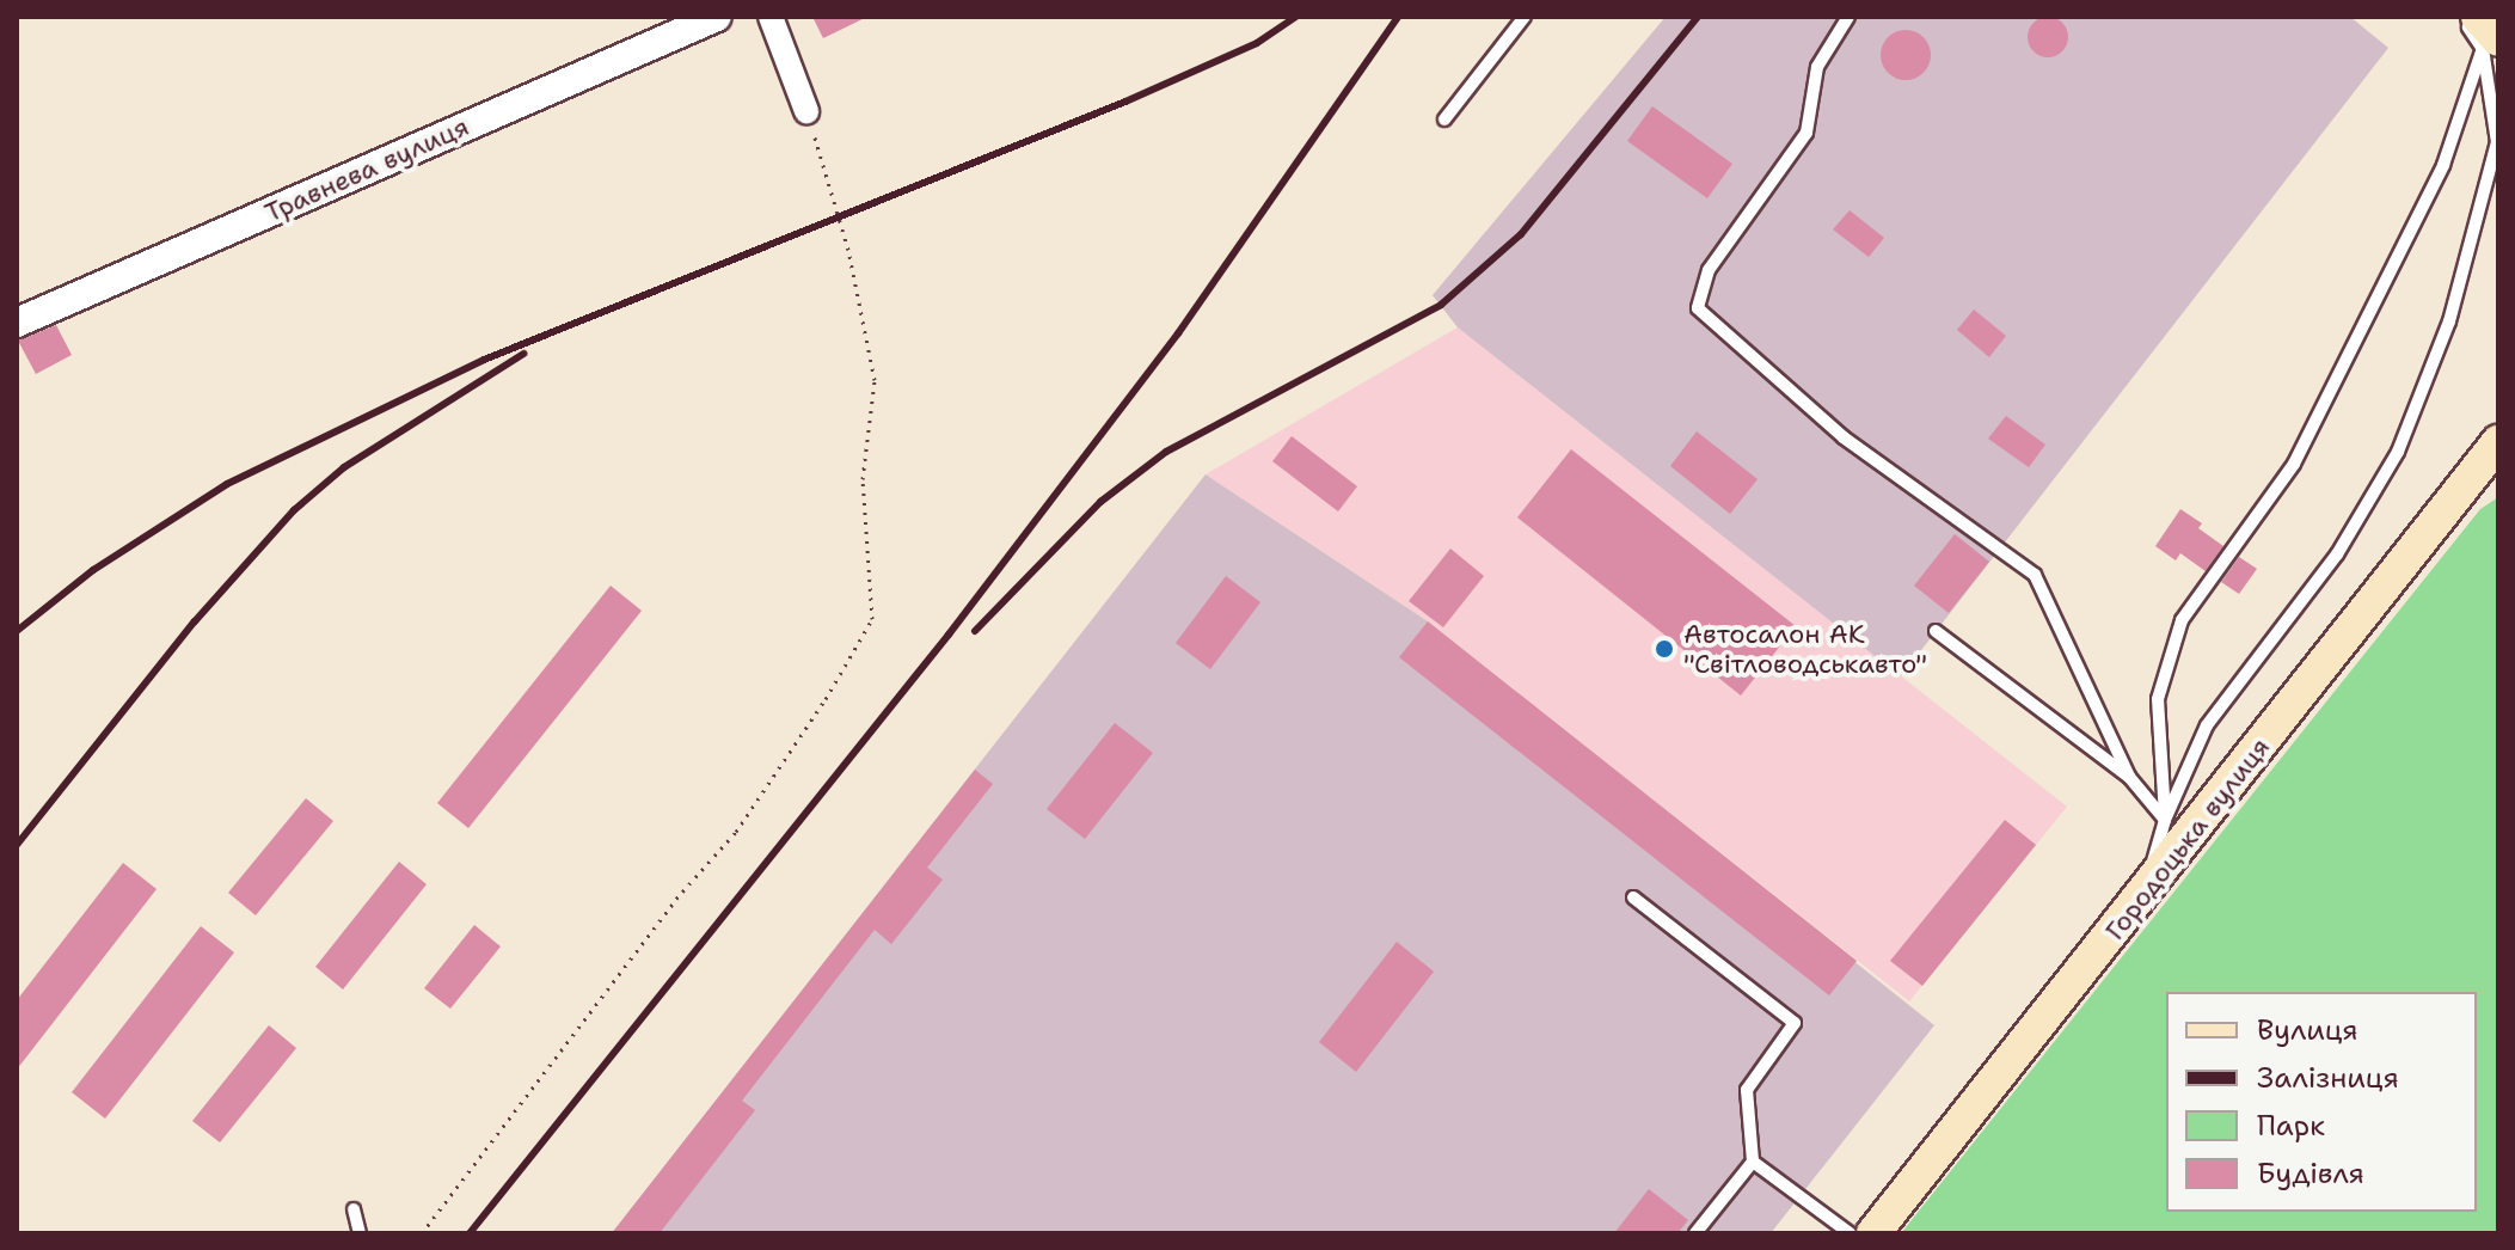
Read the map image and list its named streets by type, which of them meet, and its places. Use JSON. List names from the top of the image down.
{
  "streets": {
    "main road": ["Городоцька вулиця"],
    "street": ["Травнева вулиця"]
  },
  "places": ["Автосалон АК \"Світловодськавто\""],
  "legend": [
    "Вулиця",
    "Залізниця",
    "Парк",
    "Будівля"
  ]
}
